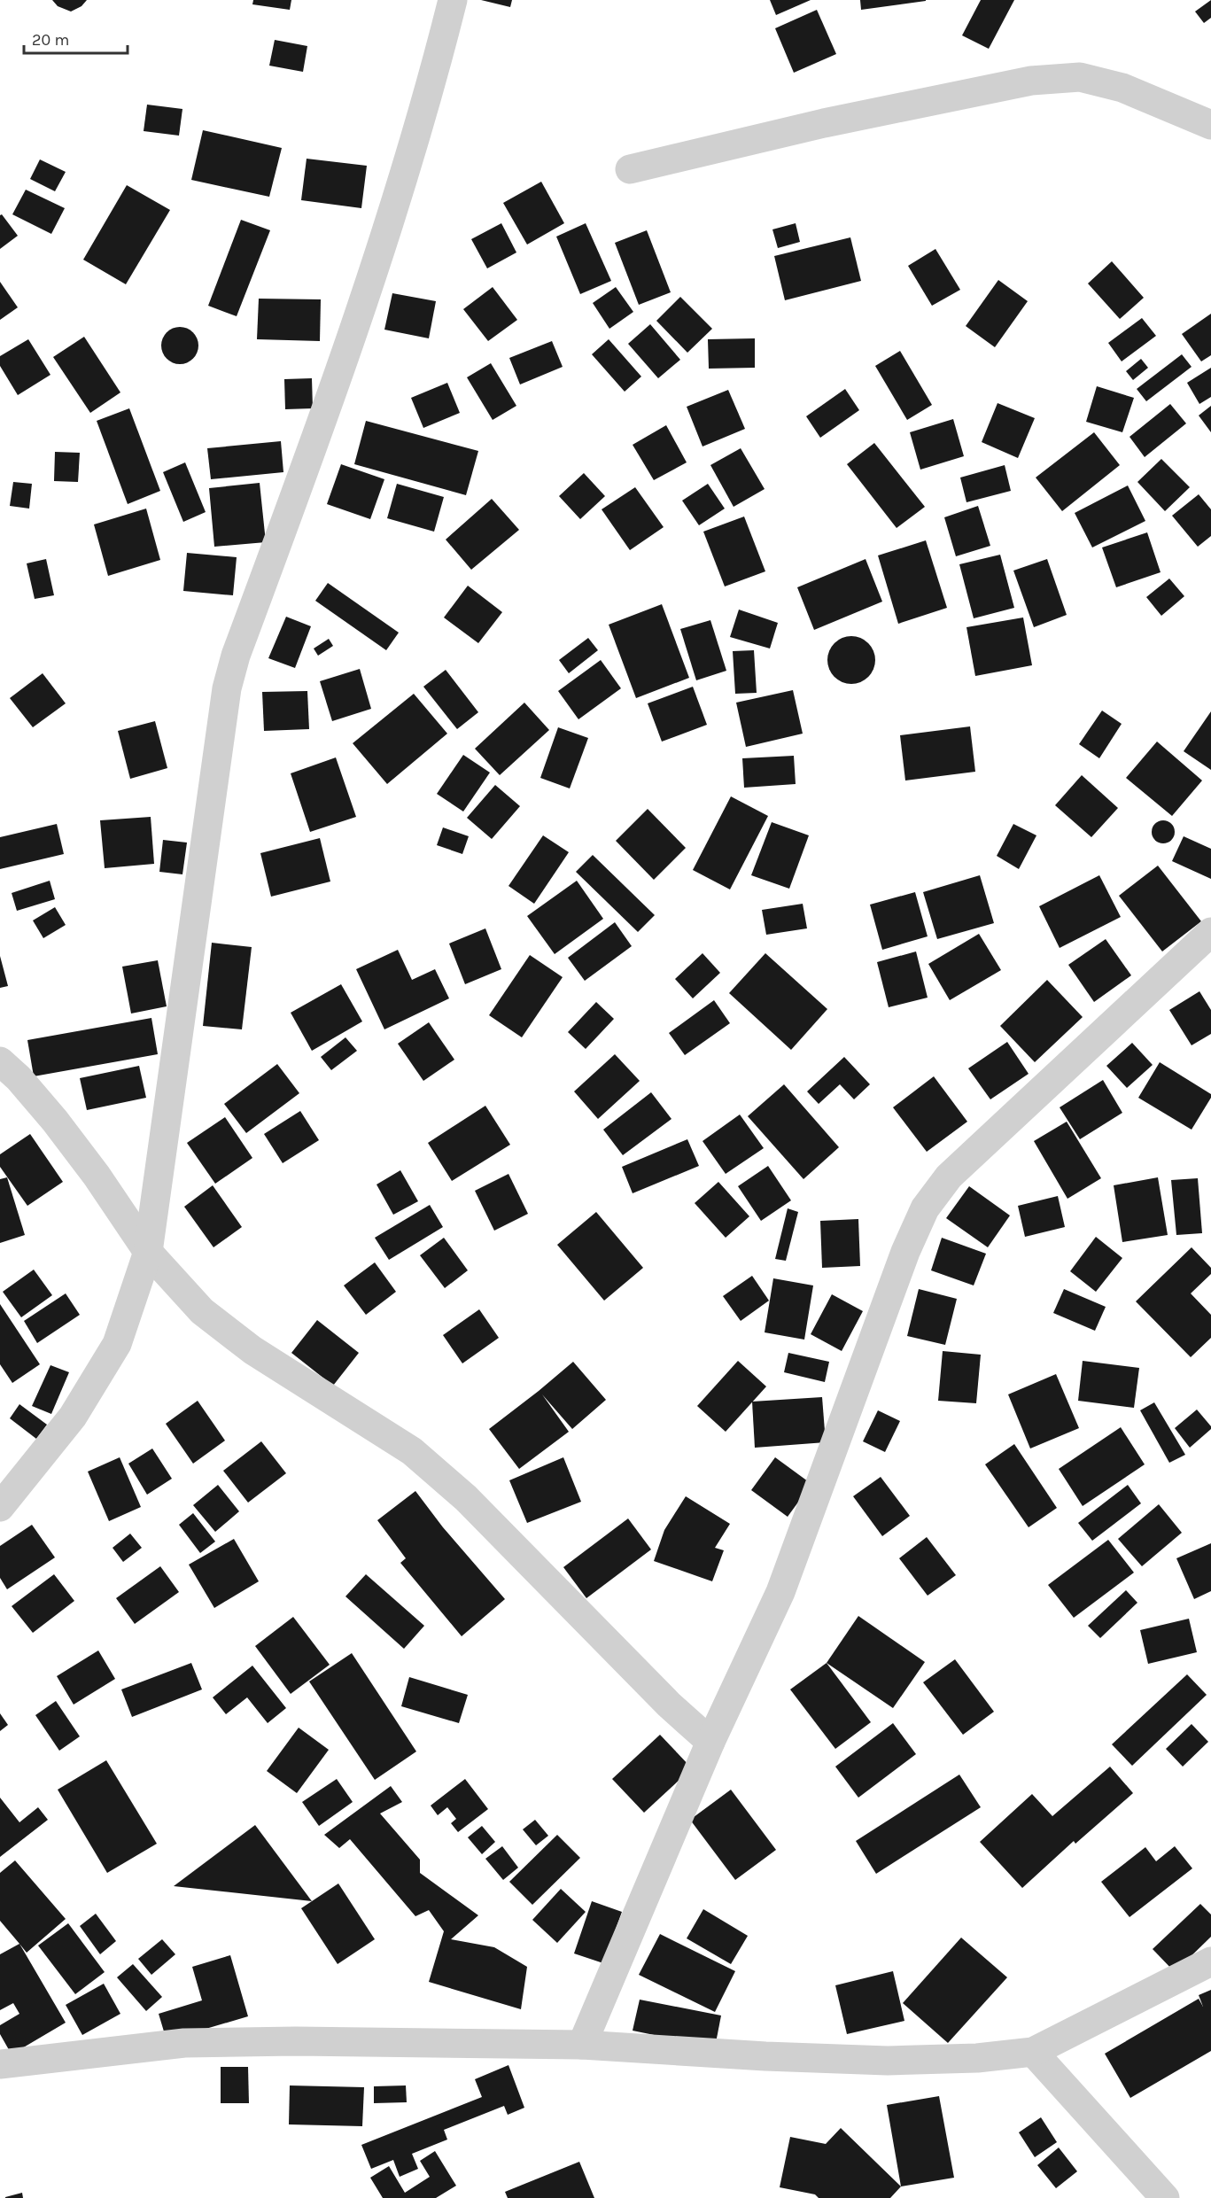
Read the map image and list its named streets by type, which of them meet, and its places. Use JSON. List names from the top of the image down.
{
  "scale_bar": "20 m"
}
